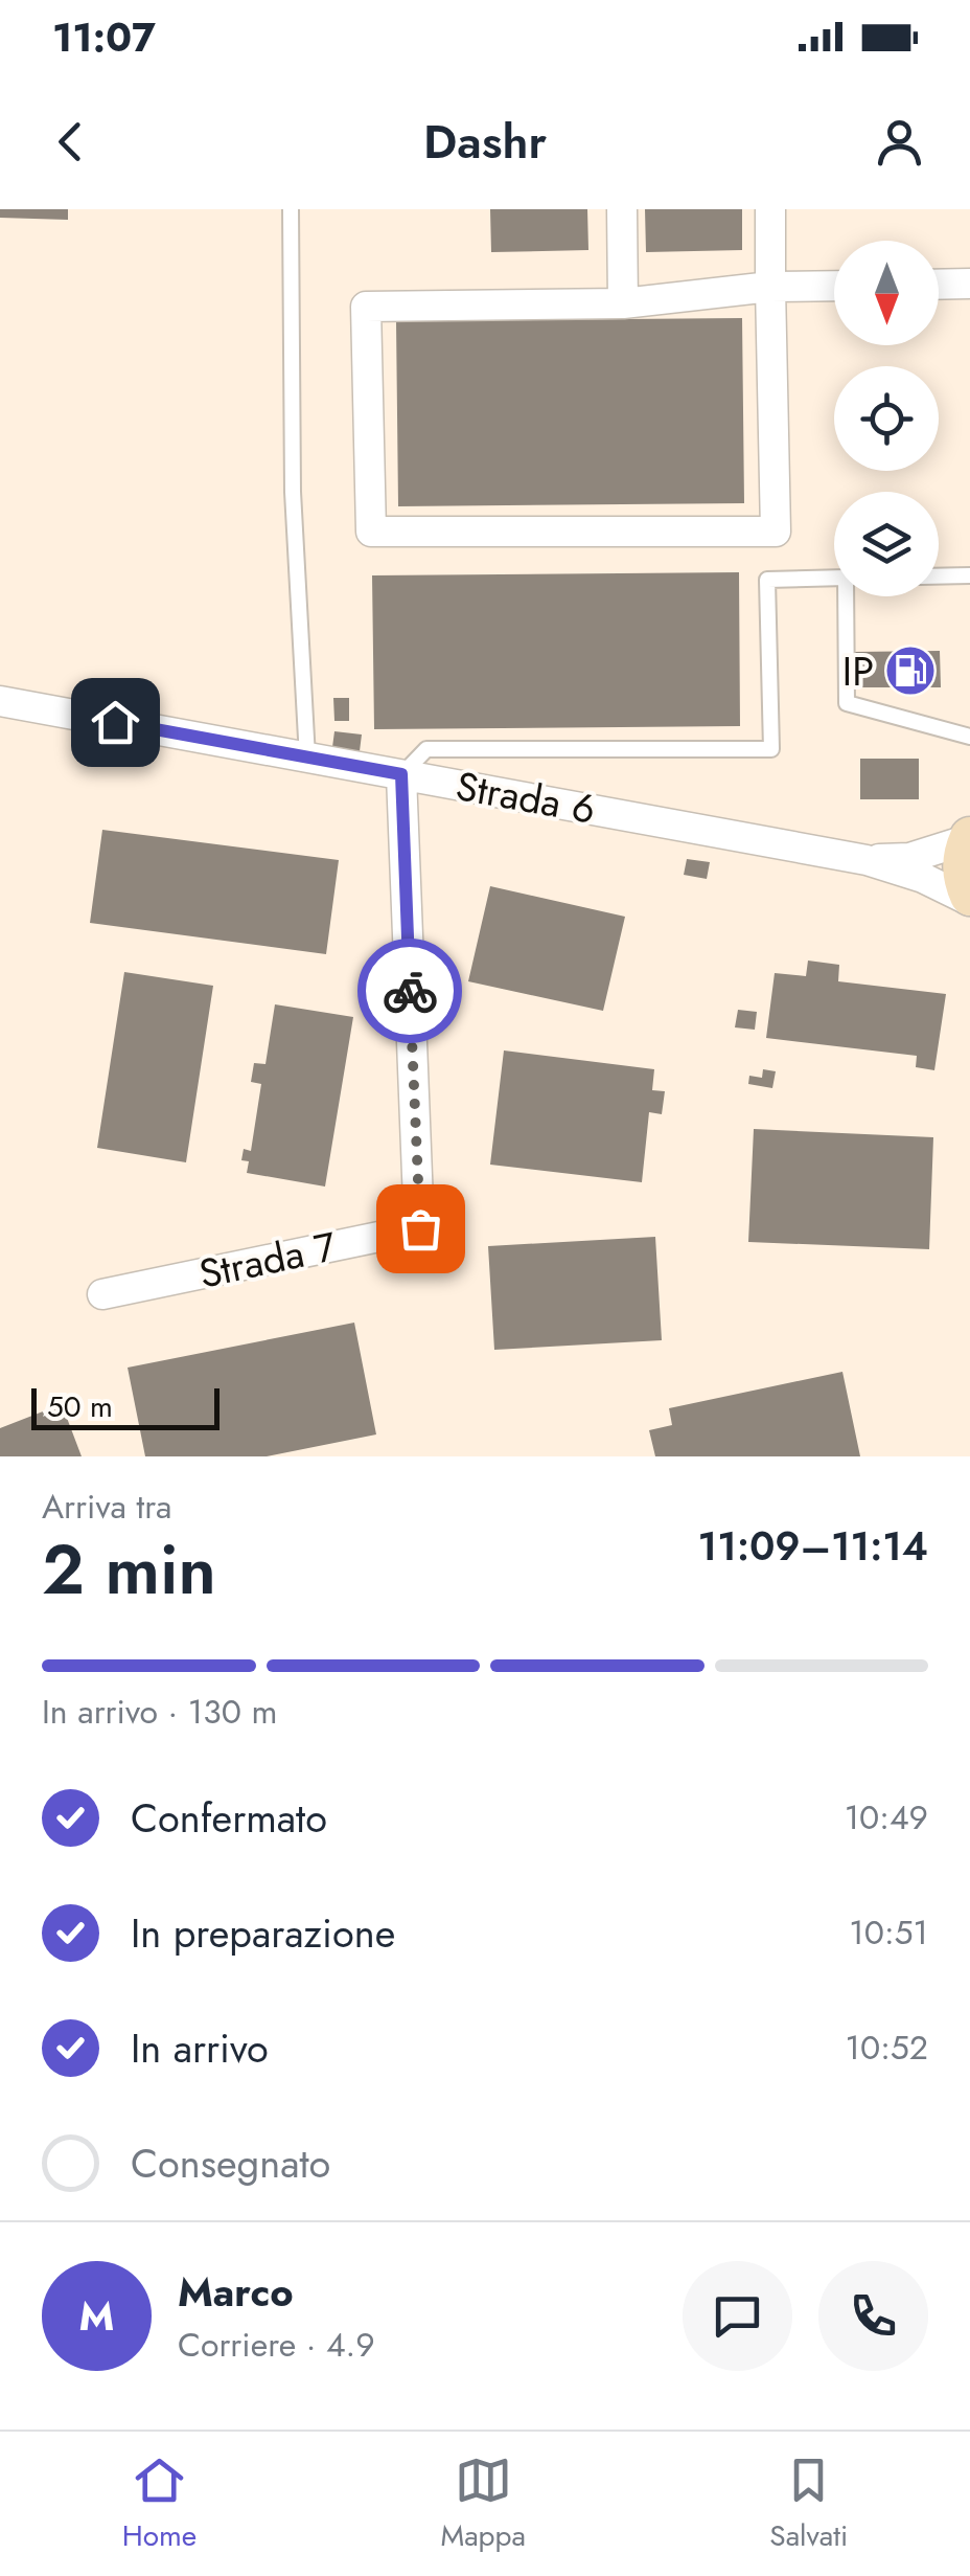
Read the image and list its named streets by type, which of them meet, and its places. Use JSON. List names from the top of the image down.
{
  "streets": {
    "street": ["Strada 6", "Strada 7"]
  },
  "crossings": [
    ["Strada 6", "Strada 7"]
  ],
  "places": {
    "fuel station": ["IP"]
  },
  "scale_bar": "50 m",
  "north": "bottom",
  "page": {
    "status": "11:07",
    "header": "Dashr",
    "scale": "50 m",
    "heading": ["2 min", "Arriva tra", "11:09–11:14"],
    "panel": ["Marco", "Corriere · 4.9"],
    "bar": "In arrivo · 130 m",
    "list": [
      ["Confermato", "10:49"],
      ["In preparazione", "10:51"],
      ["In arrivo", "10:52"],
      "Consegnato"
    ],
    "round": "M",
    "tabs": ["Home", "Mappa", "Salvati"]
  }
}
